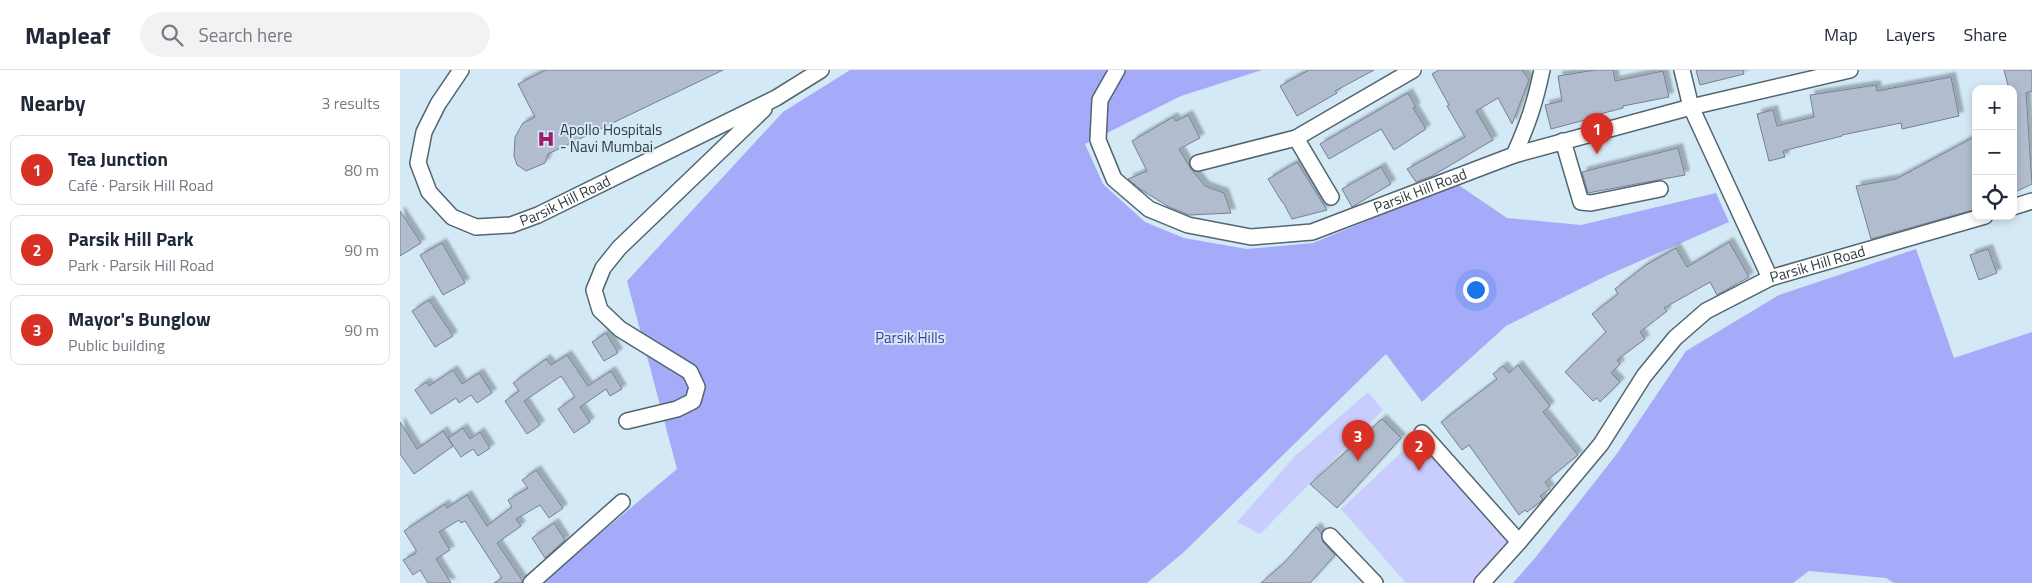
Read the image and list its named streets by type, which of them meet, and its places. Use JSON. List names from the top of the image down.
{
  "streets": {
    "street": ["Parsik Hill Road"]
  },
  "parks": ["Parsik Hills"],
  "places": {
    "hospital": ["Apollo Hospitals - Navi Mumbai"]
  },
  "page": {
    "header": "Mapleaf",
    "search": "Search here",
    "nav": ["Map", "Layers", "Share"],
    "heading": ["Nearby", "3 results"],
    "map_buttons": ["+", "−"],
    "pins": ["1", "3", "2"],
    "list": [
      {
        "mark": "1",
        "name": "Tea Junction",
        "note": "Café · Parsik Hill Road",
        "value": "80 m"
      },
      {
        "mark": "2",
        "name": "Parsik Hill Park",
        "note": "Park · Parsik Hill Road",
        "value": "90 m"
      },
      {
        "mark": "3",
        "name": "Mayor's Bunglow",
        "note": "Public building",
        "value": "90 m"
      }
    ]
  }
}
